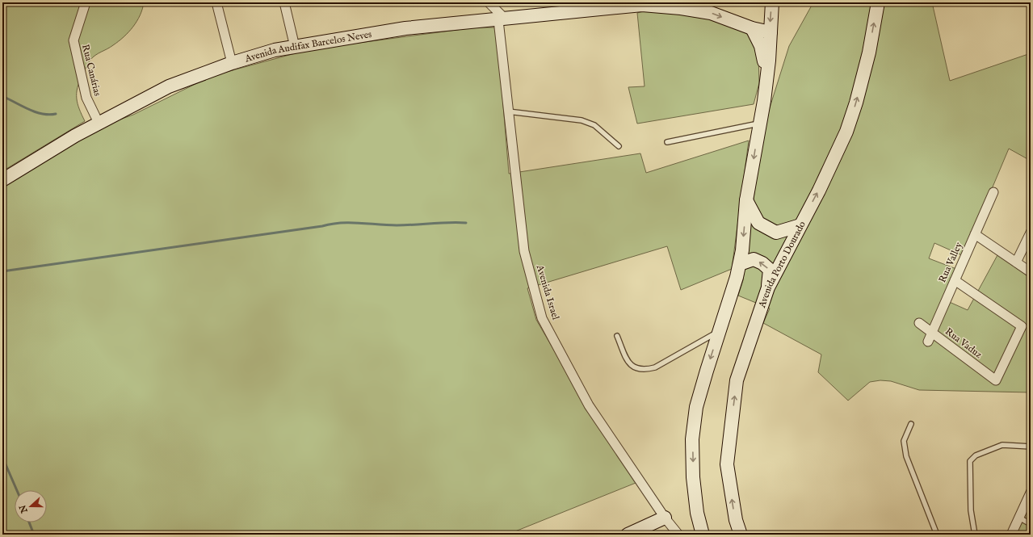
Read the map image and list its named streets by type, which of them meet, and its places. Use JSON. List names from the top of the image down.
{
  "streets": {
    "main road": ["Avenida Audifax Barcelos Neves", "Avenida Porto Dourado"],
    "street": [
      "Rua Canárias",
      "Rua Valley",
      "Avenida Israel",
      "Rua Vaduz"
    ]
  },
  "crossings": [
    ["Avenida Audifax Barcelos Neves", "Rua Canárias"],
    ["Avenida Audifax Barcelos Neves", "Avenida Israel"],
    ["Rua Valley", "Rua Vaduz"]
  ],
  "north": "left"
}
